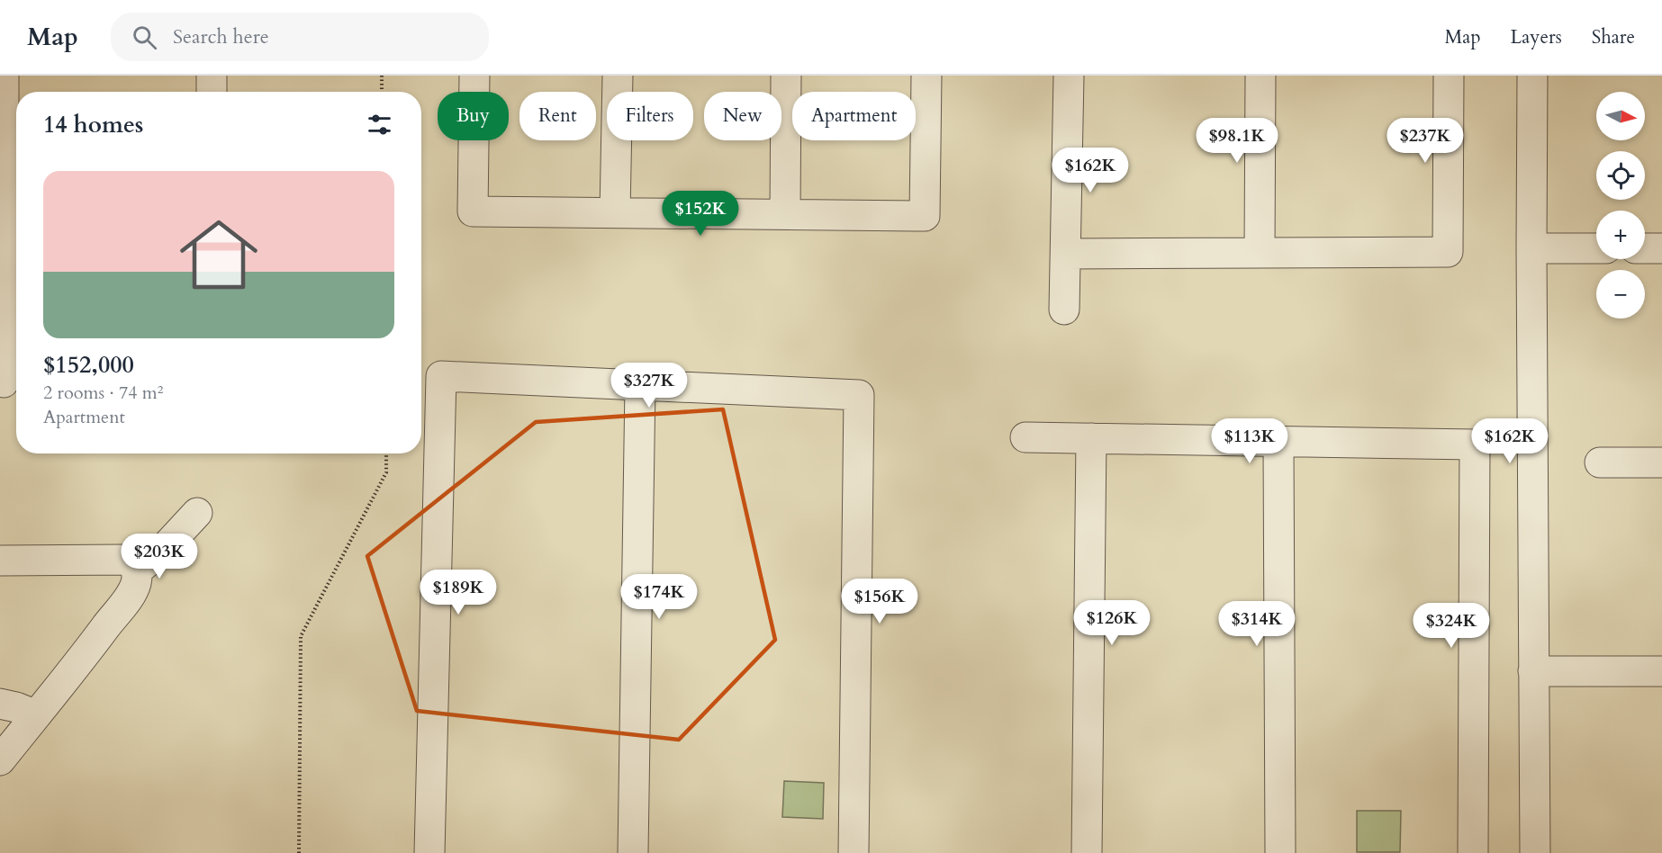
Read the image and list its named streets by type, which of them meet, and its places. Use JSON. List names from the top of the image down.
{
  "north": "right",
  "page": {
    "header": "Map",
    "search": "Search here",
    "nav": ["Map", "Layers", "Share"],
    "map_buttons": ["+", "−"],
    "chip": [
      "Buy",
      "Rent",
      "Filters",
      "New",
      "Apartment"
    ],
    "heading": "14 homes",
    "price": [
      "$98.1K",
      "$237K",
      "$162K",
      "$152K",
      "$327K",
      "$113K",
      "$162K",
      "$203K",
      "$189K",
      "$174K",
      "$156K",
      "$126K",
      "$314K",
      "$324K"
    ],
    "list": [
      {
        "name": "$152,000",
        "note": "2 rooms · 74 m² · Apartment"
      }
    ]
  }
}
